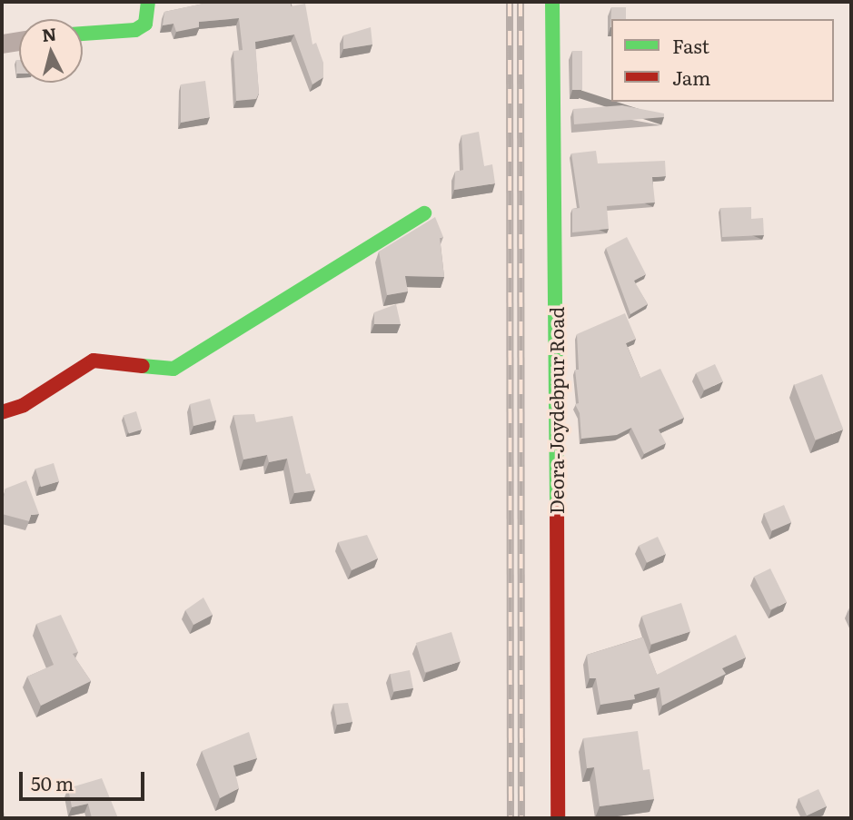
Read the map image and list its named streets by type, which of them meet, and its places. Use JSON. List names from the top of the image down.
{
  "streets": {
    "street": ["Deora-Joydebpur Road"]
  },
  "legend": ["Fast", "Jam"],
  "scale_bar": "50 m",
  "north": "top"
}
